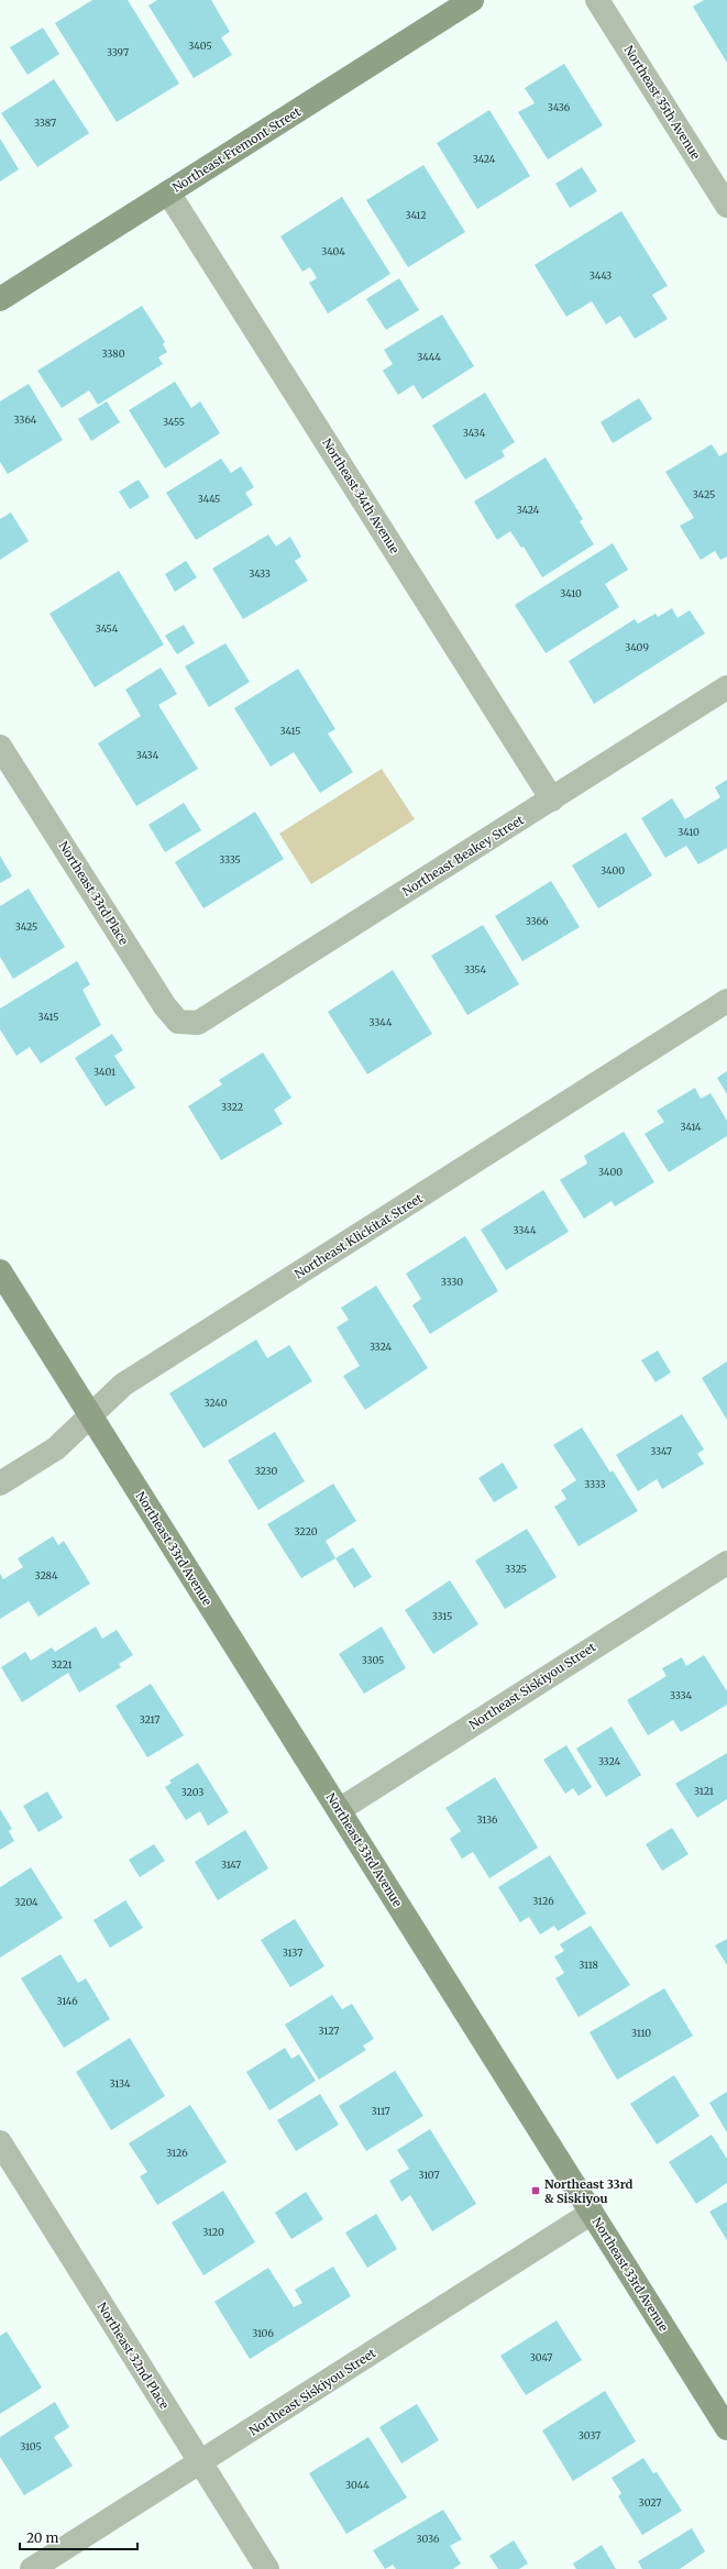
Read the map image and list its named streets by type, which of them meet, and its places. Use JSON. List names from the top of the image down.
{
  "streets": {
    "main road": ["Northeast Fremont Street", "Northeast 33rd Avenue"],
    "street": [
      "Northeast 35th Avenue",
      "Northeast 34th Avenue",
      "Northeast Beakey Street",
      "Northeast 33rd Place",
      "Northeast Klickitat Street",
      "Northeast Siskiyou Street",
      "Northeast 32nd Place"
    ]
  },
  "crossings": [
    ["Northeast Fremont Street", "Northeast 34th Avenue"],
    ["Northeast 34th Avenue", "Northeast Beakey Street"],
    ["Northeast Beakey Street", "Northeast 33rd Place"],
    ["Northeast Klickitat Street", "Northeast 33rd Avenue"],
    ["Northeast 33rd Avenue", "Northeast Siskiyou Street"],
    ["Northeast Siskiyou Street", "Northeast 32nd Place"]
  ],
  "places": {
    "transit": ["Northeast 33rd & Siskiyou"]
  },
  "house_numbers": [
    "3405",
    "3397",
    "3436",
    "3387",
    "3424",
    "3412",
    "3404",
    "3443",
    "3380",
    "3444",
    "3364",
    "3455",
    "3434",
    "3425",
    "3445",
    "3424",
    "3433",
    "3410",
    "3454",
    "3409",
    "3415",
    "3434",
    "3410",
    "3335",
    "3400",
    "3366",
    "3425",
    "3354",
    "3415",
    "3344",
    "3401",
    "3322",
    "3414",
    "3400",
    "3344",
    "3330",
    "3324",
    "3240",
    "3347",
    "3230",
    "3333",
    "3220",
    "3325",
    "3284",
    "3315",
    "3305",
    "3221",
    "3334",
    "3217",
    "3324",
    "3121",
    "3203",
    "3136",
    "3147",
    "3126",
    "3204",
    "3137",
    "3118",
    "3146",
    "3127",
    "3110",
    "3134",
    "3117",
    "3126",
    "3107",
    "3120",
    "3106",
    "3047",
    "3037",
    "3105",
    "3044",
    "3027",
    "3036"
  ],
  "scale_bar": "20 m"
}
